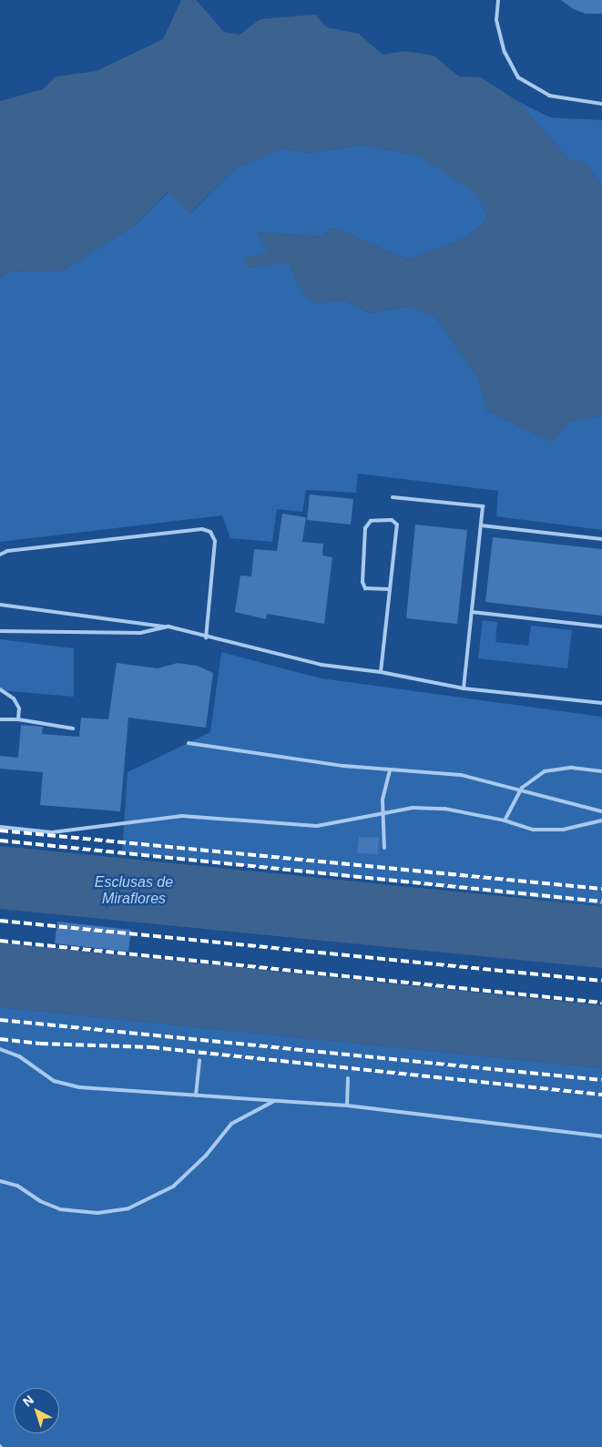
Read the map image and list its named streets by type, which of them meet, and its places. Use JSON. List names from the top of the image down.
{
  "water": ["Esclusas de Miraflores"],
  "north": "top left"
}
